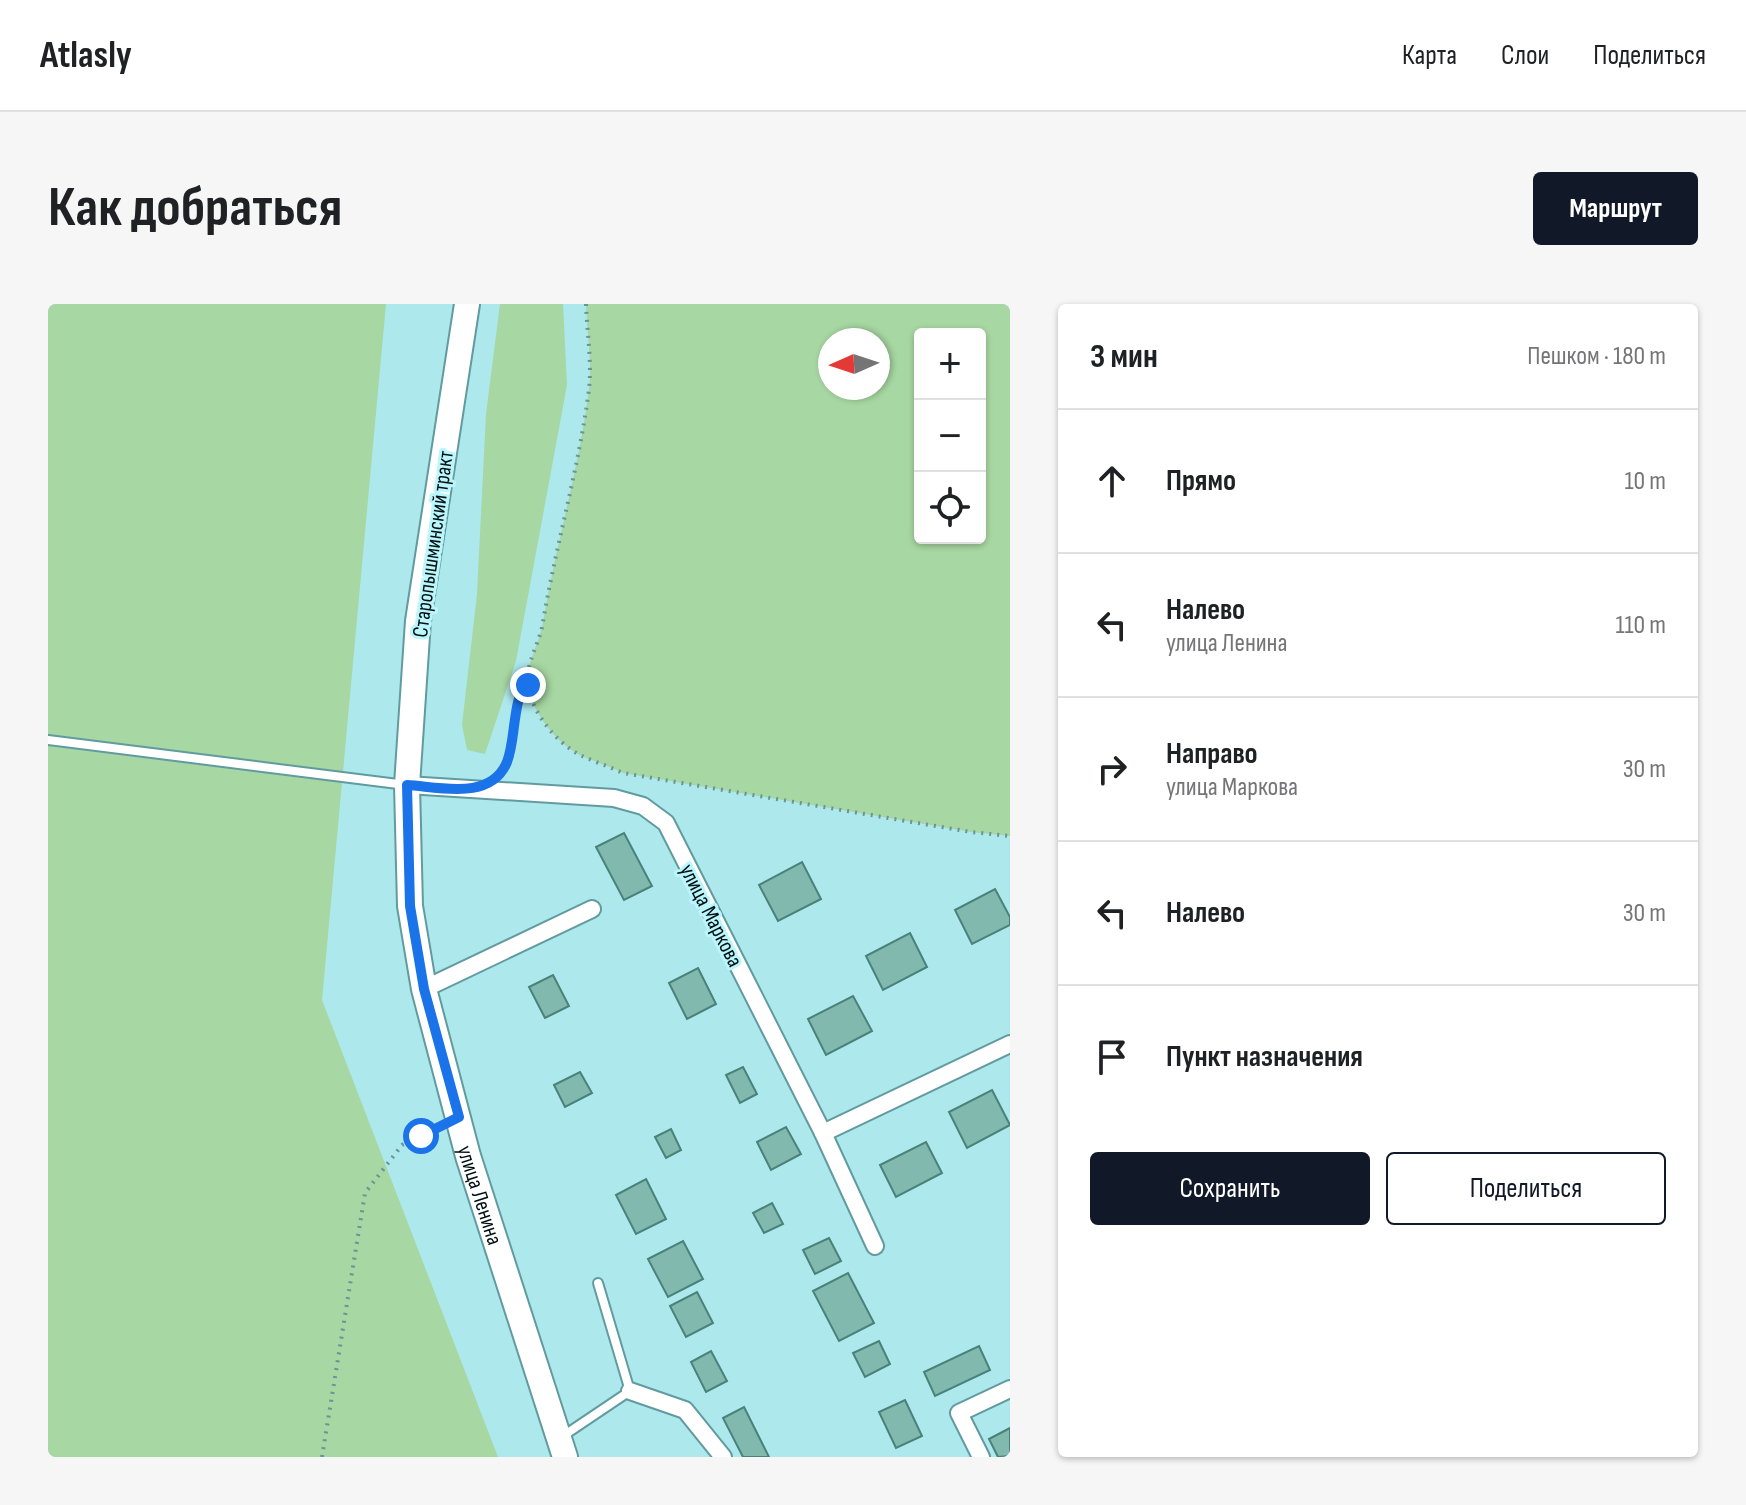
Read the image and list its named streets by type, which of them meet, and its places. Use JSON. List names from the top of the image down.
{
  "streets": {
    "street": ["Старопышминский тракт", "улица Маркова", "улица Ленина"]
  },
  "crossings": [
    ["Старопышминский тракт", "улица Маркова"],
    ["Старопышминский тракт", "улица Ленина"],
    ["улица Маркова", "улица Ленина"]
  ],
  "north": "left",
  "page": {
    "header": "Atlasly",
    "nav": ["Карта", "Слои", "Поделиться"],
    "buttons": [
      "Маршрут",
      ["Сохранить", "Поделиться"]
    ],
    "title": "Как добраться",
    "heading": ["3 мин", "Пешком · 180 m"],
    "map_buttons": ["+", "−"],
    "list": [
      ["Прямо", "10 m"],
      ["Налево", "улица Ленина", "110 m"],
      ["Направо", "улица Маркова", "30 m"],
      ["Налево", "30 m"],
      "Пункт назначения"
    ]
  }
}
